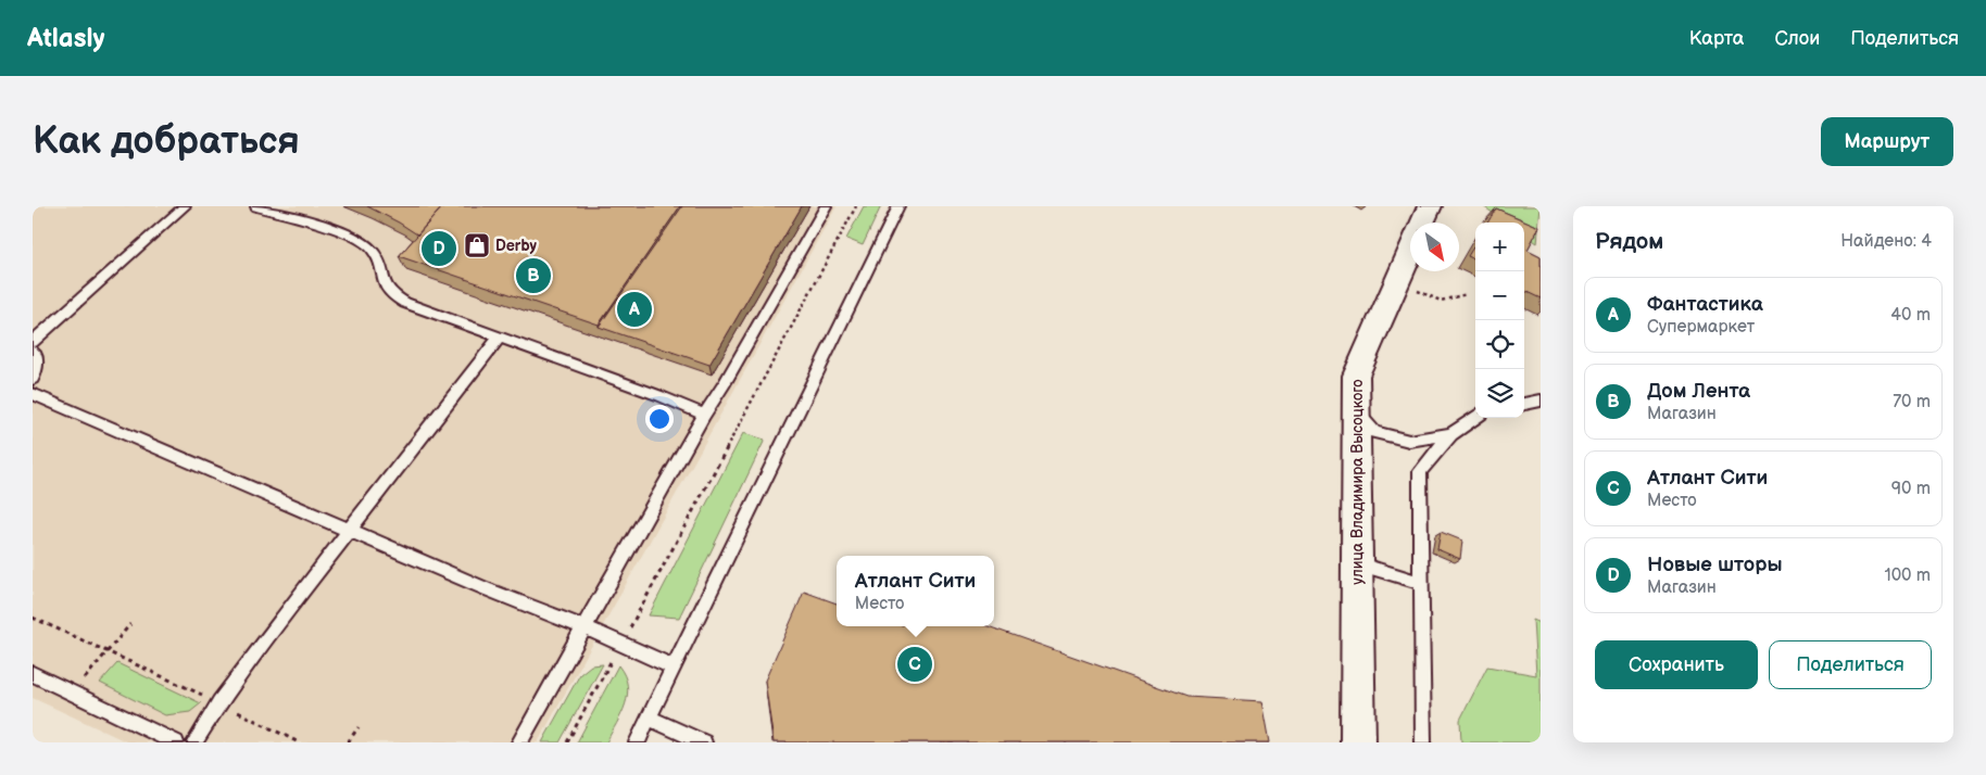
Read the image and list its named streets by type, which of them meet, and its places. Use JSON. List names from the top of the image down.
{
  "streets": {
    "street": ["улица Владимира Высоцкого"]
  },
  "places": {
    "shop": ["Derby"]
  },
  "north": "bottom right",
  "page": {
    "header": "Atlasly",
    "nav": ["Карта", "Слои", "Поделиться"],
    "buttons": [
      "Маршрут",
      ["Сохранить", "Поделиться"]
    ],
    "title": "Как добраться",
    "heading": ["Рядом", "Найдено: 4"],
    "map_buttons": ["+", "−"],
    "pins": [
      "D",
      "B",
      "A",
      "C"
    ],
    "list": [
      {
        "mark": "A",
        "name": "Фантастика",
        "note": "Супермаркет",
        "value": "40 m"
      },
      {
        "mark": "B",
        "name": "Дом Лента",
        "note": "Магазин",
        "value": "70 m"
      },
      {
        "mark": "C",
        "name": "Атлант Сити",
        "note": "Место",
        "value": "90 m"
      },
      {
        "mark": "D",
        "name": "Новые шторы",
        "note": "Магазин",
        "value": "100 m"
      }
    ],
    "popup": ["Атлант Сити", "Место"]
  }
}
